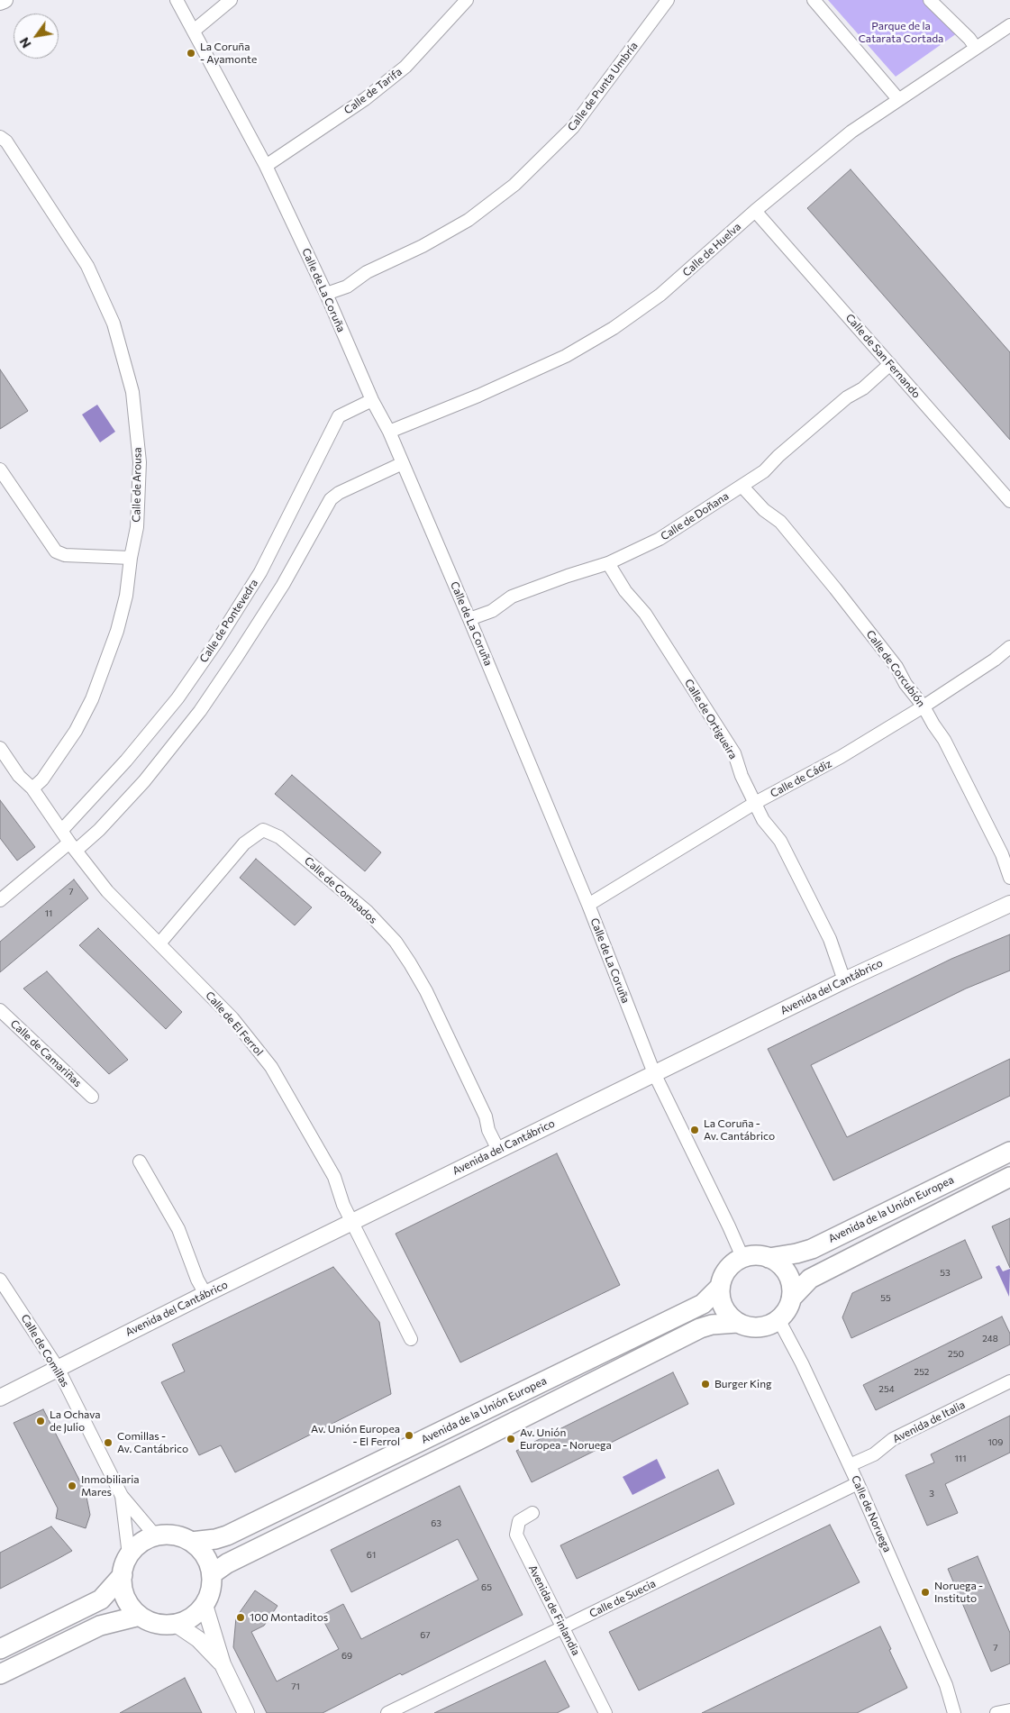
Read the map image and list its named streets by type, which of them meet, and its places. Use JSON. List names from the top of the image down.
{
  "streets": {
    "main road": ["Avenida de la Unión Europea"],
    "street": [
      "Calle de Punta Umbría",
      "Calle de Tarifa",
      "Calle de Huelva",
      "Calle de La Coruña",
      "Calle de San Fernando",
      "Calle de Arousa",
      "Calle de Doñana",
      "Calle de Pontevedra",
      "Calle de Corcubión",
      "Calle de Ortigueira",
      "Calle de Cádiz",
      "Calle de Combados",
      "Avenida del Cantábrico",
      "Calle de El Ferrol",
      "Calle de Camariñas",
      "Calle de Comillas",
      "Avenida de Italia",
      "Calle de Noruega",
      "Calle de Suecia",
      "Avenida de Finlandia"
    ]
  },
  "crossings": [
    ["Calle de Punta Umbría", "Calle de La Coruña"],
    ["Calle de Tarifa", "Calle de La Coruña"],
    ["Calle de Huelva", "Calle de La Coruña"],
    ["Calle de Huelva", "Calle de San Fernando"],
    ["Calle de La Coruña", "Calle de Doñana"],
    ["Calle de La Coruña", "Calle de Pontevedra"],
    ["Calle de La Coruña", "Calle de Cádiz"],
    ["Calle de La Coruña", "Avenida del Cantábrico"],
    ["Calle de La Coruña", "Avenida de la Unión Europea"],
    ["Calle de La Coruña", "Calle de Noruega"],
    ["Calle de San Fernando", "Calle de Doñana"],
    ["Calle de Arousa", "Calle de El Ferrol"],
    ["Calle de Doñana", "Calle de Corcubión"],
    ["Calle de Doñana", "Calle de Ortigueira"],
    ["Calle de Pontevedra", "Calle de El Ferrol"],
    ["Calle de Corcubión", "Calle de Cádiz"],
    ["Calle de Ortigueira", "Calle de Cádiz"],
    ["Calle de Ortigueira", "Avenida del Cantábrico"],
    ["Calle de Combados", "Avenida del Cantábrico"],
    ["Calle de Combados", "Calle de El Ferrol"],
    ["Avenida del Cantábrico", "Calle de El Ferrol"],
    ["Avenida del Cantábrico", "Calle de Comillas"],
    ["Avenida de la Unión Europea", "Calle de Comillas"],
    ["Avenida de la Unión Europea", "Calle de Noruega"],
    ["Avenida de Italia", "Calle de Noruega"],
    ["Calle de Noruega", "Calle de Suecia"],
    ["Calle de Suecia", "Avenida de Finlandia"]
  ],
  "parks": ["Parque de la Catarata Cortada"],
  "places": [
    "La Coruña - Ayamonte",
    "La Coruña - Av. Cantábrico",
    "Burger King",
    "La Ochava de Julio",
    "Av. Unión Europea - El Ferrol",
    "Av. Unión Europea - Noruega",
    "Comillas - Av. Cantábrico",
    "Inmobiliaria Mares",
    "Noruega - Instituto",
    "100 Montaditos"
  ],
  "house_numbers": [
    "7",
    "11",
    "53",
    "55",
    "248",
    "250",
    "252",
    "254",
    "109",
    "111",
    "3",
    "63",
    "61",
    "65",
    "67",
    "7",
    "69",
    "71"
  ],
  "north": "bottom left"
}
